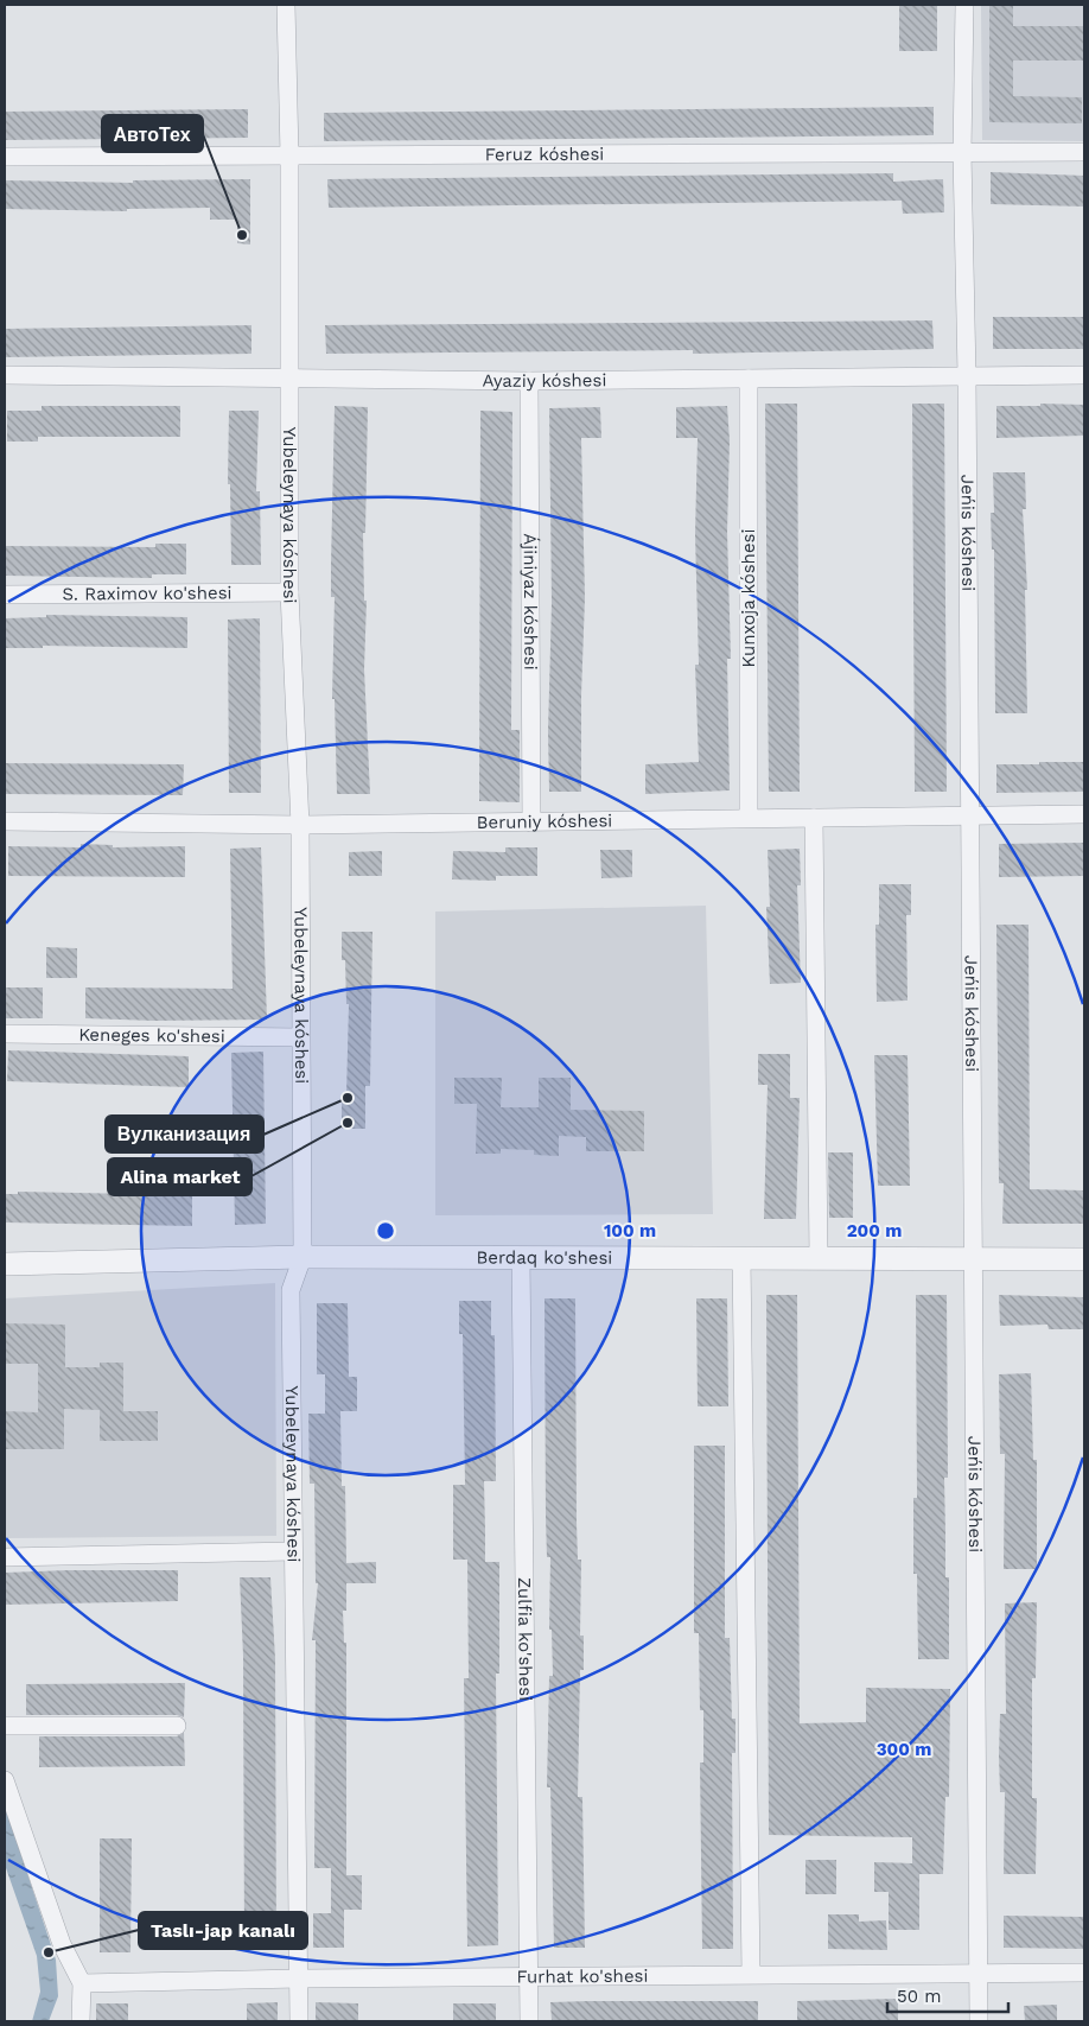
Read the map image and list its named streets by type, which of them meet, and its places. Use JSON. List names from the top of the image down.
{
  "streets": {
    "street": [
      "Feruz kóshesi",
      "Ayaziy kóshesi",
      "Yubeleynaya kóshesi",
      "Jeńis kóshesi",
      "S. Raximov ko'shesi",
      "Kunxoja kóshesi",
      "Ájiniyaz kóshesi",
      "Beruniy kóshesi",
      "Keneges ko'shesi",
      "Berdaq ko'shesi",
      "Zulfia ko'shesi",
      "Furhat ko'shesi"
    ]
  },
  "crossings": [
    ["Feruz kóshesi", "Yubeleynaya kóshesi"],
    ["Feruz kóshesi", "Jeńis kóshesi"],
    ["Ayaziy kóshesi", "Yubeleynaya kóshesi"],
    ["Ayaziy kóshesi", "Jeńis kóshesi"],
    ["Ayaziy kóshesi", "Kunxoja kóshesi"],
    ["Ayaziy kóshesi", "Ájiniyaz kóshesi"],
    ["Yubeleynaya kóshesi", "S. Raximov ko'shesi"],
    ["Yubeleynaya kóshesi", "Beruniy kóshesi"],
    ["Yubeleynaya kóshesi", "Keneges ko'shesi"],
    ["Yubeleynaya kóshesi", "Berdaq ko'shesi"],
    ["Yubeleynaya kóshesi", "Furhat ko'shesi"],
    ["Jeńis kóshesi", "Beruniy kóshesi"],
    ["Jeńis kóshesi", "Berdaq ko'shesi"],
    ["Jeńis kóshesi", "Furhat ko'shesi"],
    ["Kunxoja kóshesi", "Beruniy kóshesi"],
    ["Ájiniyaz kóshesi", "Beruniy kóshesi"],
    ["Berdaq ko'shesi", "Zulfia ko'shesi"],
    ["Zulfia ko'shesi", "Furhat ko'shesi"]
  ],
  "places": [
    "АвтоТех",
    "Вулканизация",
    "Alina market",
    "Taslı-jap kanalı"
  ],
  "scale_bar": "50 m",
  "rings": ["100 m", "200 m", "300 m"]
}
